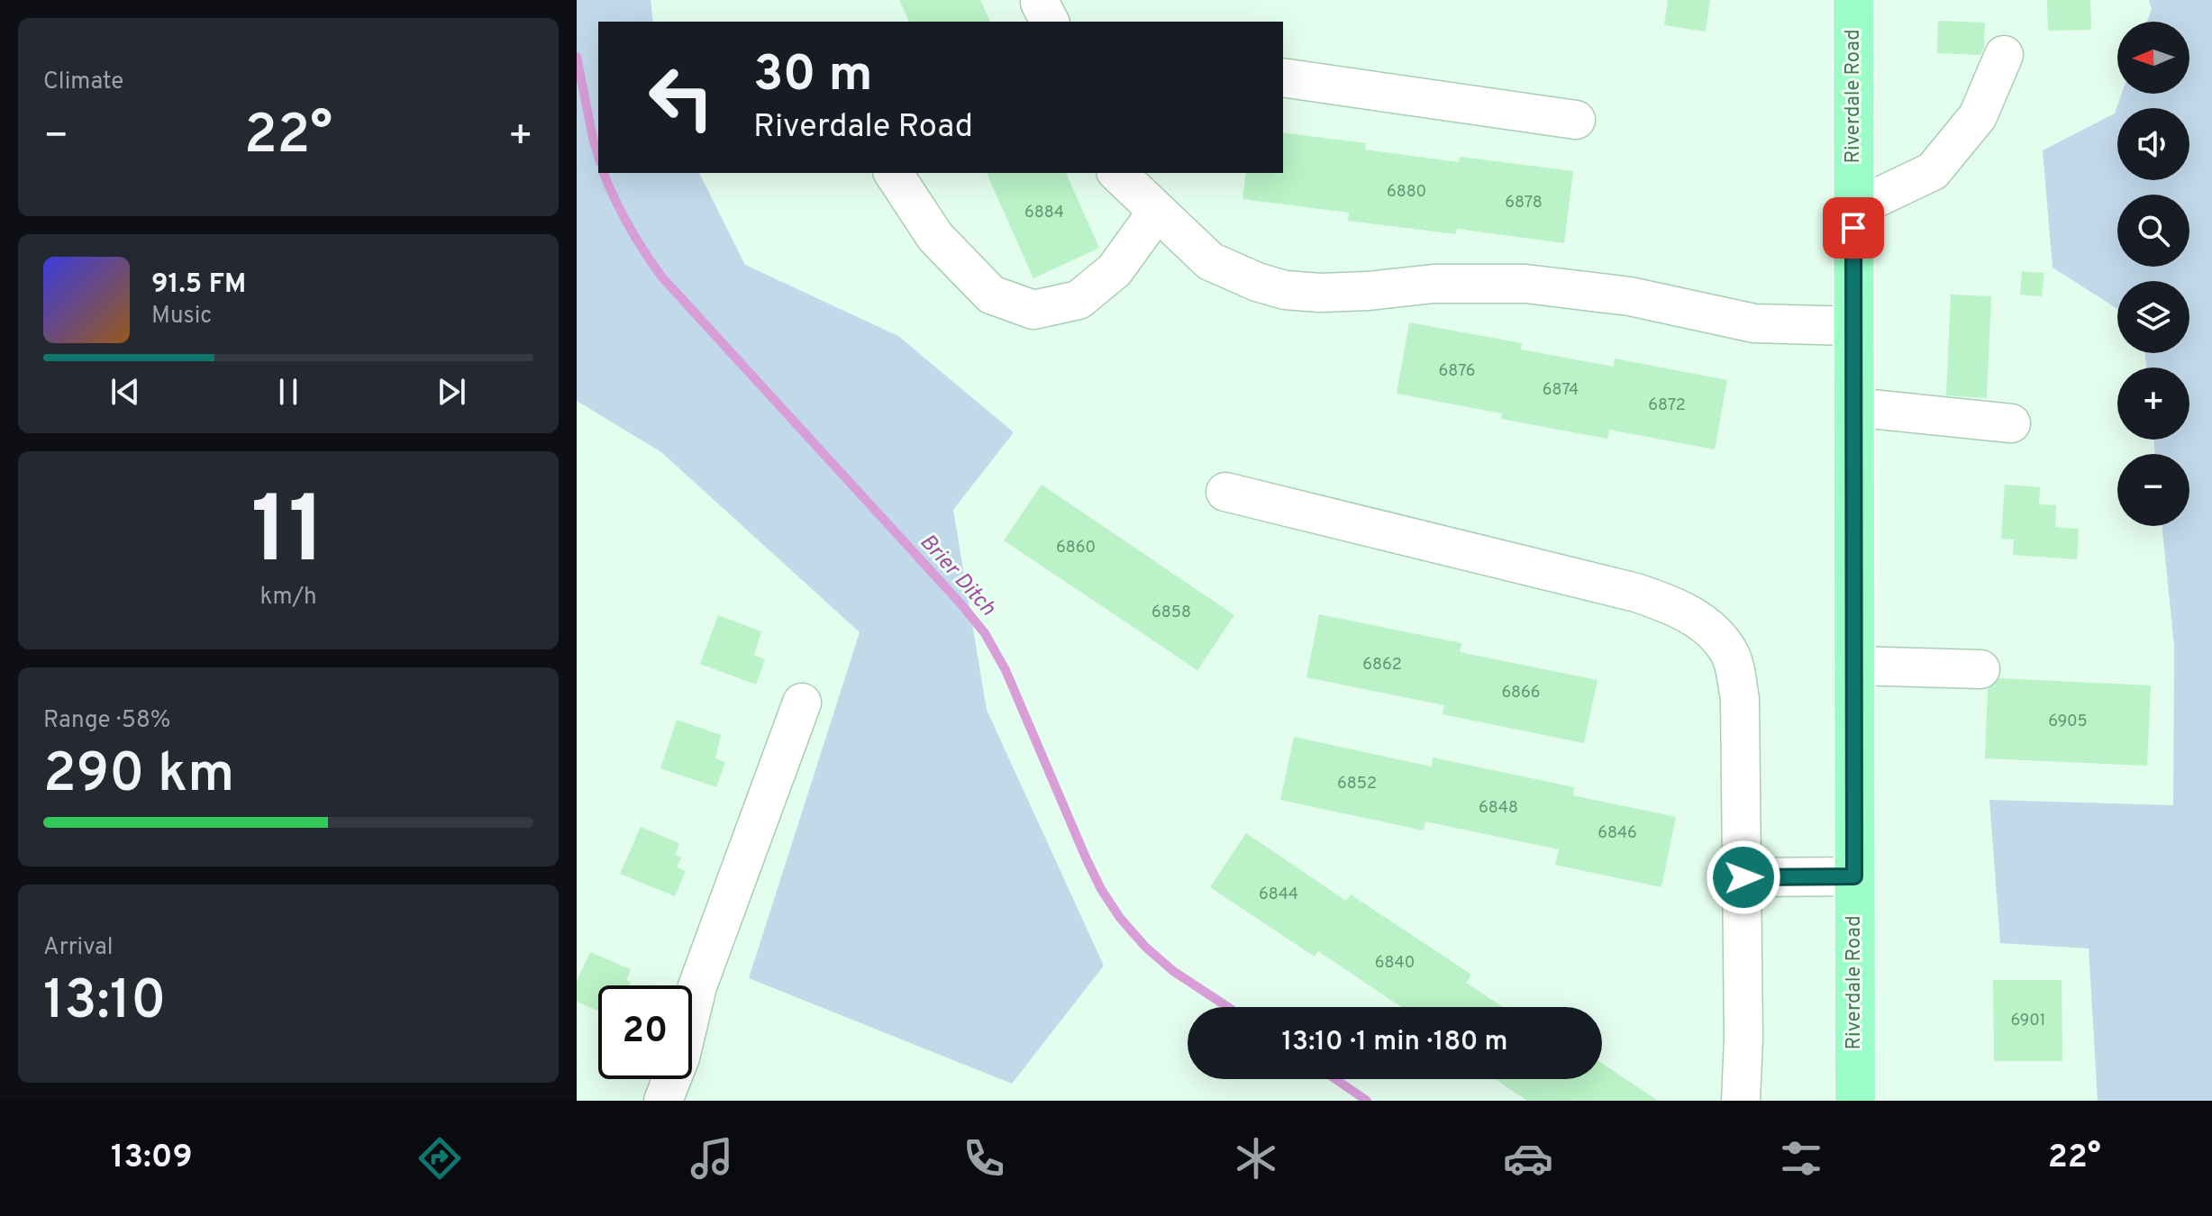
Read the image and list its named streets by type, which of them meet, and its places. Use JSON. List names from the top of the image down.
{
  "streets": {
    "main road": ["Riverdale Road"]
  },
  "water": ["Brier Ditch"],
  "house_numbers": [
    "6880",
    "6878",
    "6884",
    "6876",
    "6874",
    "6872",
    "6860",
    "6858",
    "6862",
    "6866",
    "6905",
    "6852",
    "6848",
    "6846",
    "6844",
    "6840",
    "6901"
  ],
  "north": "left",
  "page": {
    "tile": [
      "Climate",
      ["11", "km/h"],
      ["Range · 58%", "290 km"],
      ["Arrival", "13:10"]
    ],
    "map_buttons": ["+", "−"],
    "turn": ["30 m", "Riverdale Road"],
    "heat": ["−", "22°", "+"],
    "song": ["91.5 FM", "Music"],
    "limit": "20",
    "trip": "13:10 · 1 min · 180 m",
    "tabs": ["13:09", "22°"]
  }
}
